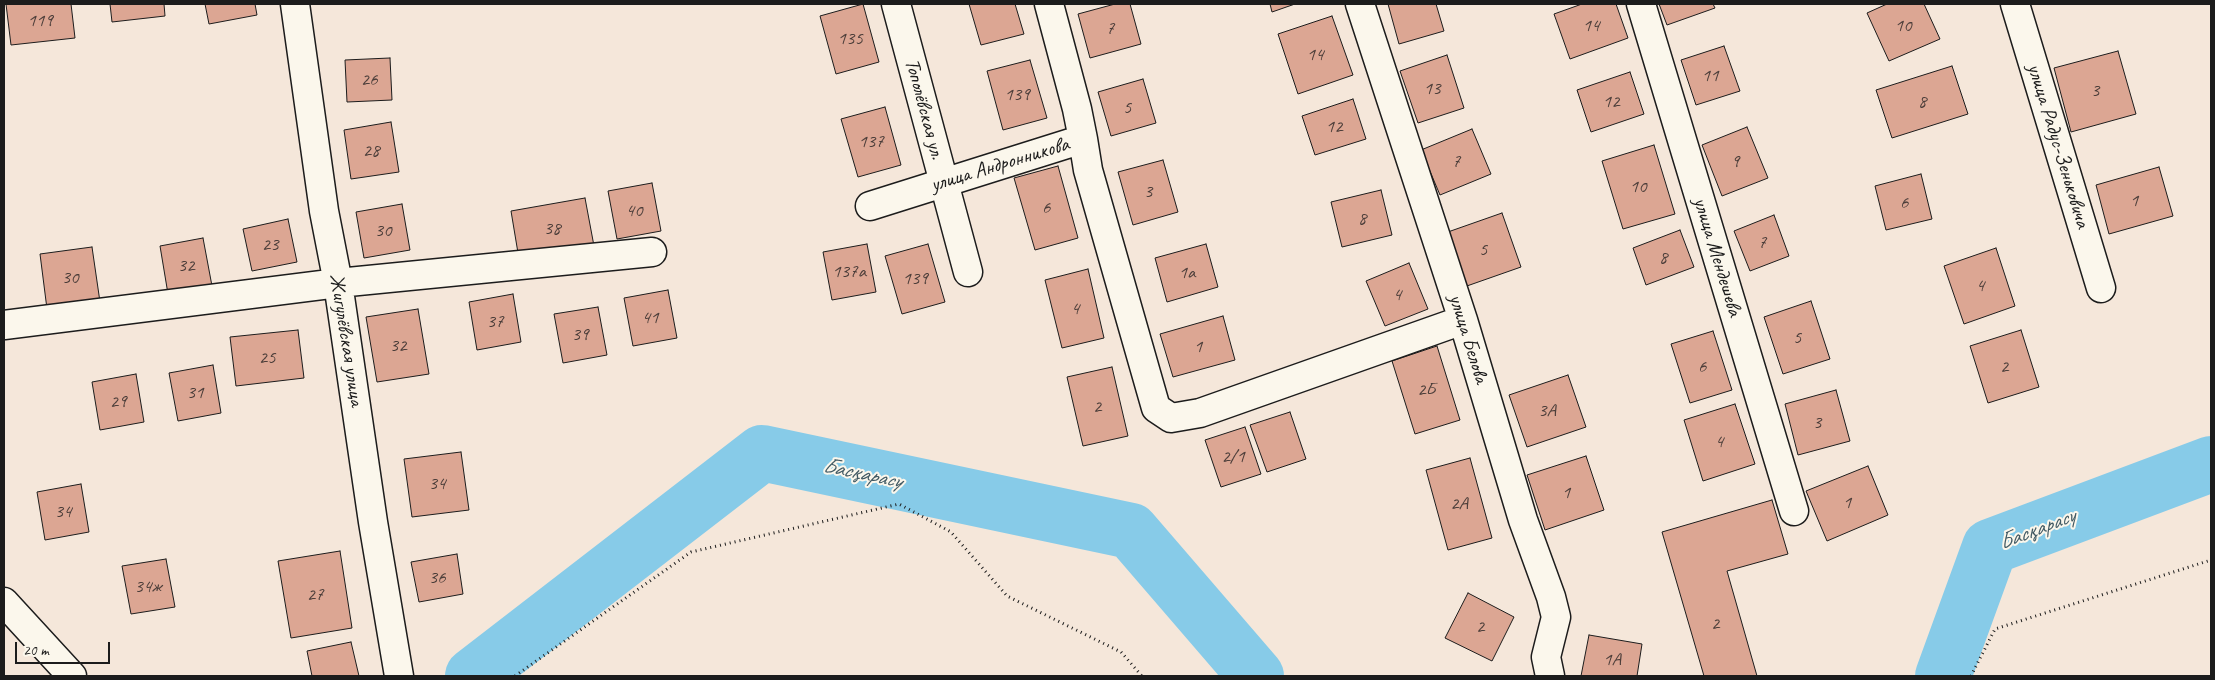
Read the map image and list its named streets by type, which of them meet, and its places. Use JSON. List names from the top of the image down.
{
  "streets": {
    "street": [
      "Тополёвская ул.",
      "улица Радус-Зеньковича",
      "улица Андронникова",
      "улица Мендешева",
      "улица Белова",
      "Жигулёвская улица"
    ]
  },
  "crossings": [
    ["Тополёвская ул.", "улица Андронникова"]
  ],
  "water": ["Басқарасу"],
  "house_numbers": [
    "119",
    "14",
    "10",
    "7",
    "135",
    "14",
    "11",
    "26",
    "13",
    "3",
    "139",
    "12",
    "8",
    "5",
    "12",
    "137",
    "28",
    "7",
    "9",
    "10",
    "3",
    "1",
    "6",
    "6",
    "40",
    "8",
    "38",
    "30",
    "7",
    "23",
    "5",
    "8",
    "32",
    "137а",
    "1а",
    "30",
    "139",
    "4",
    "4",
    "4",
    "41",
    "37",
    "39",
    "5",
    "32",
    "1",
    "25",
    "6",
    "2",
    "2Б",
    "31",
    "29",
    "2",
    "3А",
    "3",
    "4",
    "2/1",
    "34",
    "1",
    "1",
    "2А",
    "34",
    "36",
    "34ж",
    "27",
    "2",
    "2",
    "1А"
  ],
  "scale_bar": "20 m"
}
